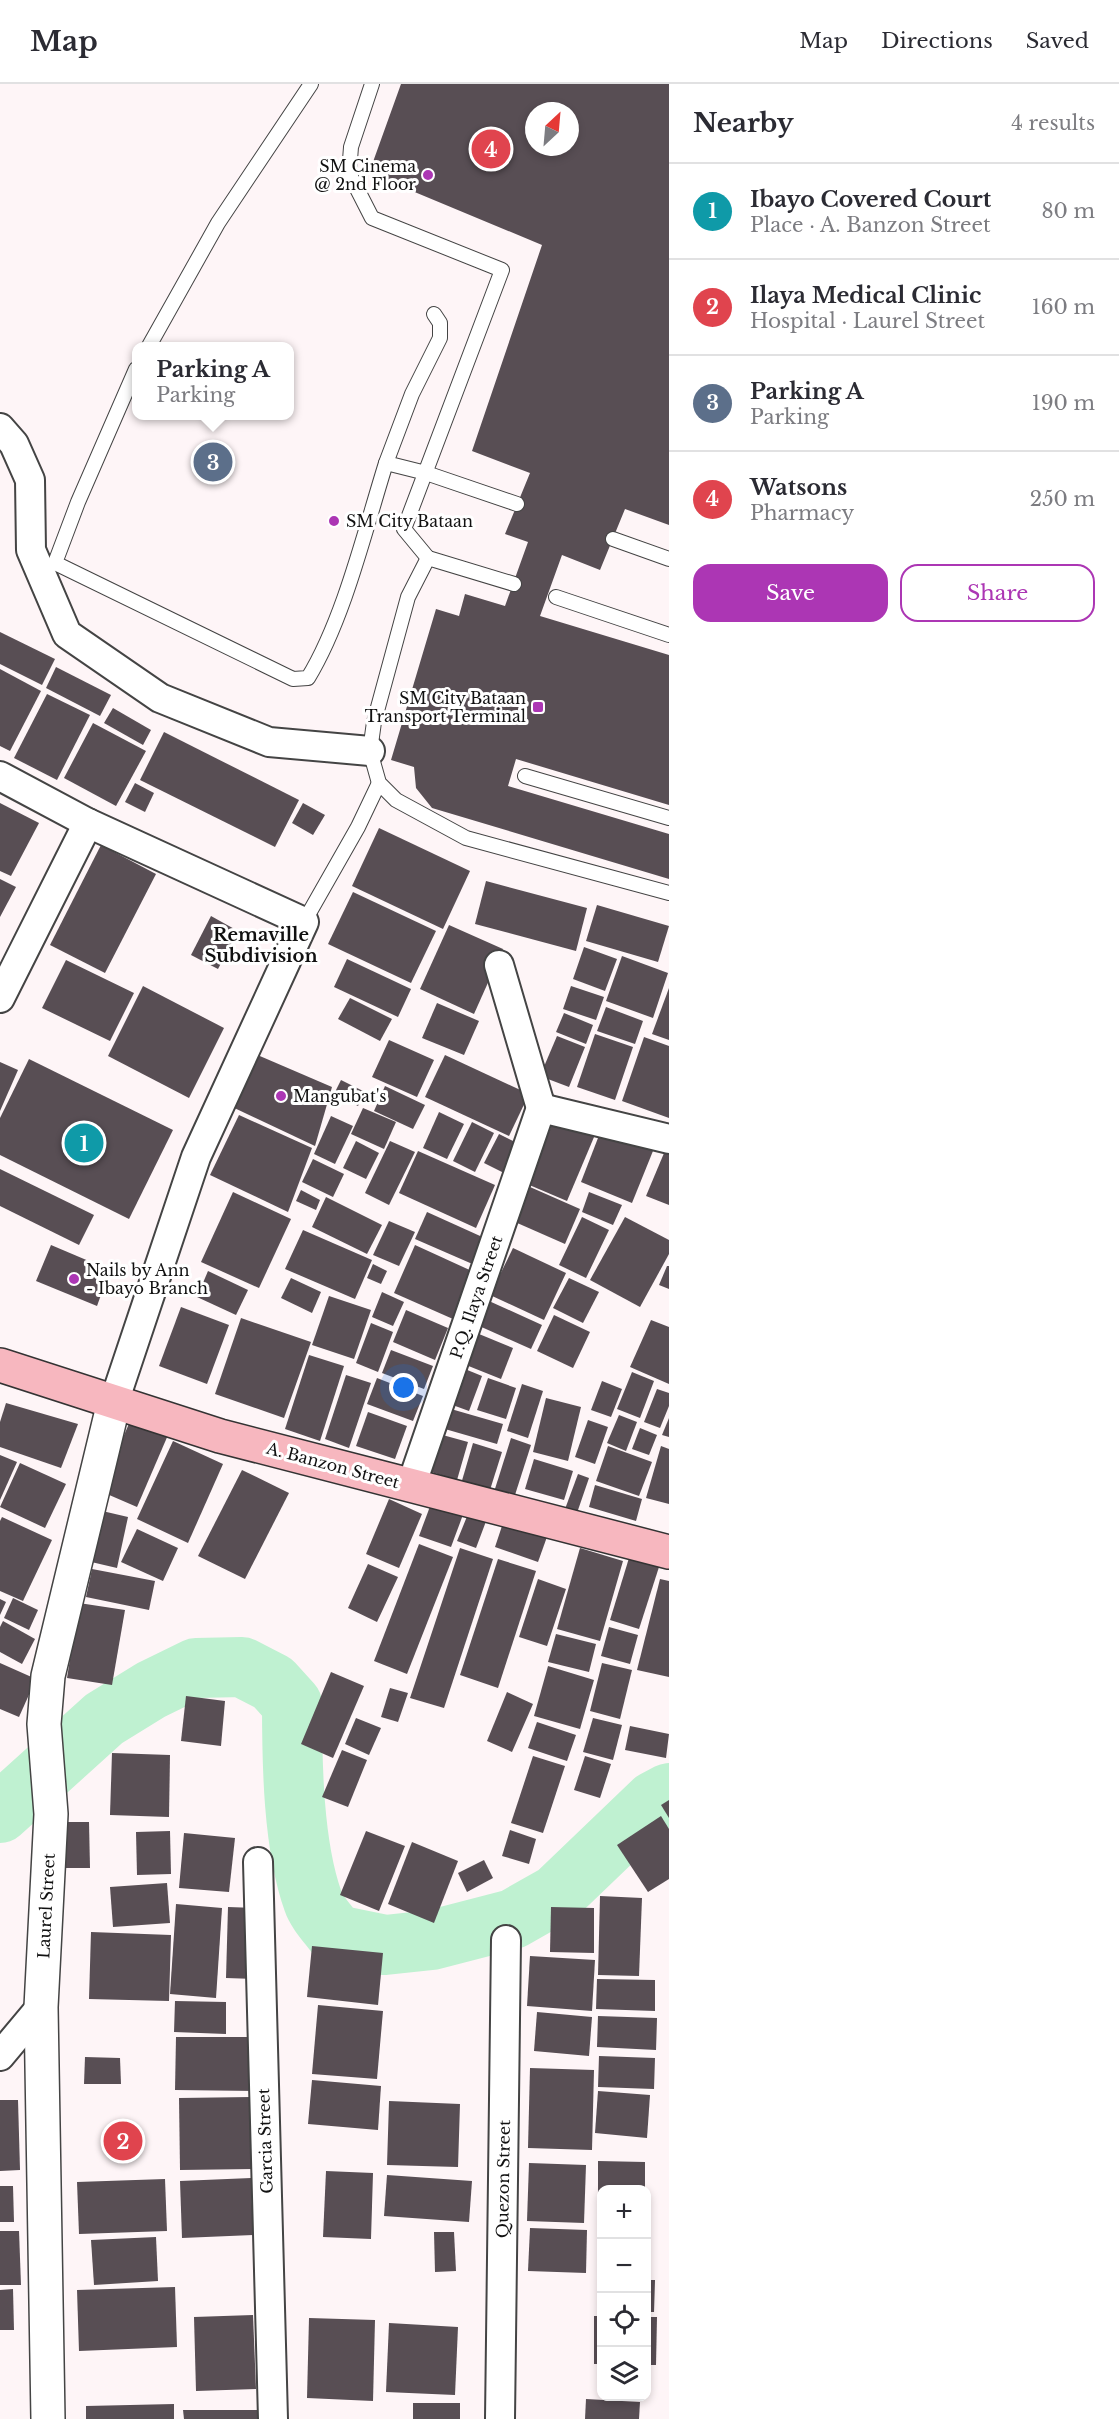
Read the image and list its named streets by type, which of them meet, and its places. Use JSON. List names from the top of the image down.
{
  "streets": {
    "main road": ["A. Banzon Street"],
    "street": [
      "P.Q. Ilaya Street",
      "Laurel Street",
      "Garcia Street",
      "Quezon Street"
    ]
  },
  "crossings": [
    ["P.Q. Ilaya Street", "A. Banzon Street"],
    ["A. Banzon Street", "Laurel Street"]
  ],
  "districts": ["Remaville Subdivision"],
  "places": {
    "other": [
      "SM Cinema @ 2nd Floor",
      "SM City Bataan",
      "Mangubat's",
      "Nails by Ann - Ibayo Branch"
    ],
    "transit": ["SM City Bataan Transport Terminal"]
  },
  "north": "top right",
  "page": {
    "header": "Map",
    "nav": ["Map", "Directions", "Saved"],
    "heading": ["Nearby", "4 results"],
    "pins": [
      "4",
      "3",
      "1",
      "2"
    ],
    "list": [
      {
        "mark": "1",
        "name": "Ibayo Covered Court",
        "note": "Place · A. Banzon Street",
        "value": "80 m"
      },
      {
        "mark": "2",
        "name": "Ilaya Medical Clinic",
        "note": "Hospital · Laurel Street",
        "value": "160 m"
      },
      {
        "mark": "3",
        "name": "Parking A",
        "note": "Parking",
        "value": "190 m"
      },
      {
        "mark": "4",
        "name": "Watsons",
        "note": "Pharmacy",
        "value": "250 m"
      }
    ],
    "popup": ["Parking A", "Parking"],
    "buttons": ["Save", "Share"],
    "map_buttons": ["+", "−"]
  }
}
